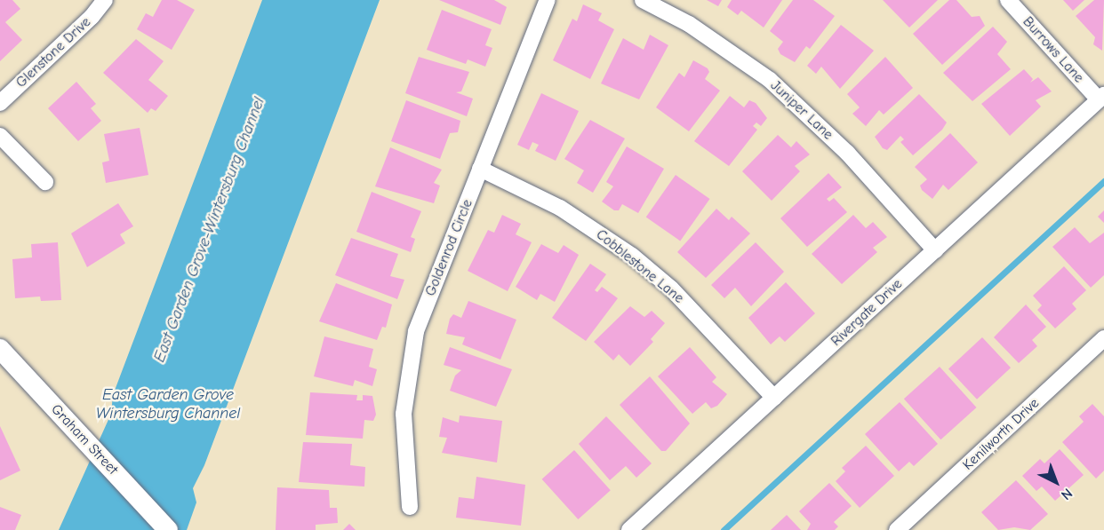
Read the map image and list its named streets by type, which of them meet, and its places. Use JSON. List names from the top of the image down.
{
  "streets": {
    "street": [
      "Burrows Lane",
      "Glenstone Drive",
      "Juniper Lane",
      "Goldenrod Circle",
      "Cobblestone Lane",
      "Rivergate Drive",
      "Kenilworth Drive",
      "Graham Street"
    ]
  },
  "crossings": [
    ["Burrows Lane", "Rivergate Drive"],
    ["Juniper Lane", "Rivergate Drive"],
    ["Goldenrod Circle", "Cobblestone Lane"],
    ["Cobblestone Lane", "Rivergate Drive"]
  ],
  "water": ["East Garden Grove-Wintersburg Channel", "East Garden Grove Wintersburg Channel"],
  "north": "bottom right"
}
